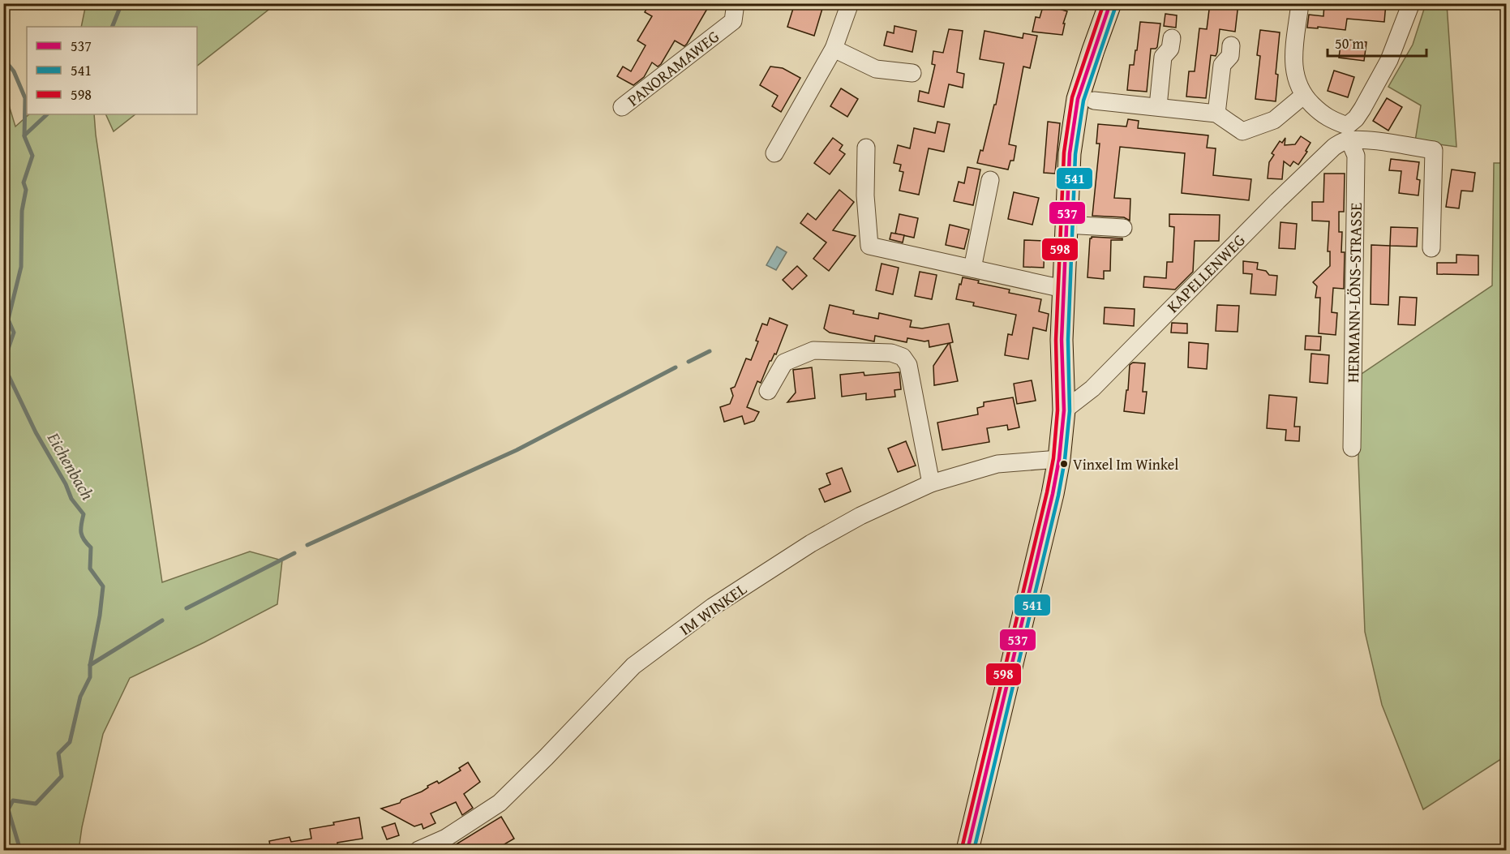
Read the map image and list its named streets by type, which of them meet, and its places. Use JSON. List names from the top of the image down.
{
  "streets": {
    "street": [
      "PANORAMAWEG",
      "KAPELLENWEG",
      "HERMANN-LÖNS-STRASSE",
      "IM WINKEL"
    ]
  },
  "crossings": [
    ["KAPELLENWEG", "HERMANN-LÖNS-STRASSE"]
  ],
  "water": ["Eichenbach"],
  "places": ["Vinxel Im Winkel"],
  "lines": ["transit line 537", "transit line 598", "transit line 541"],
  "legend": ["537", "541", "598"],
  "scale_bar": "50 m"
}
